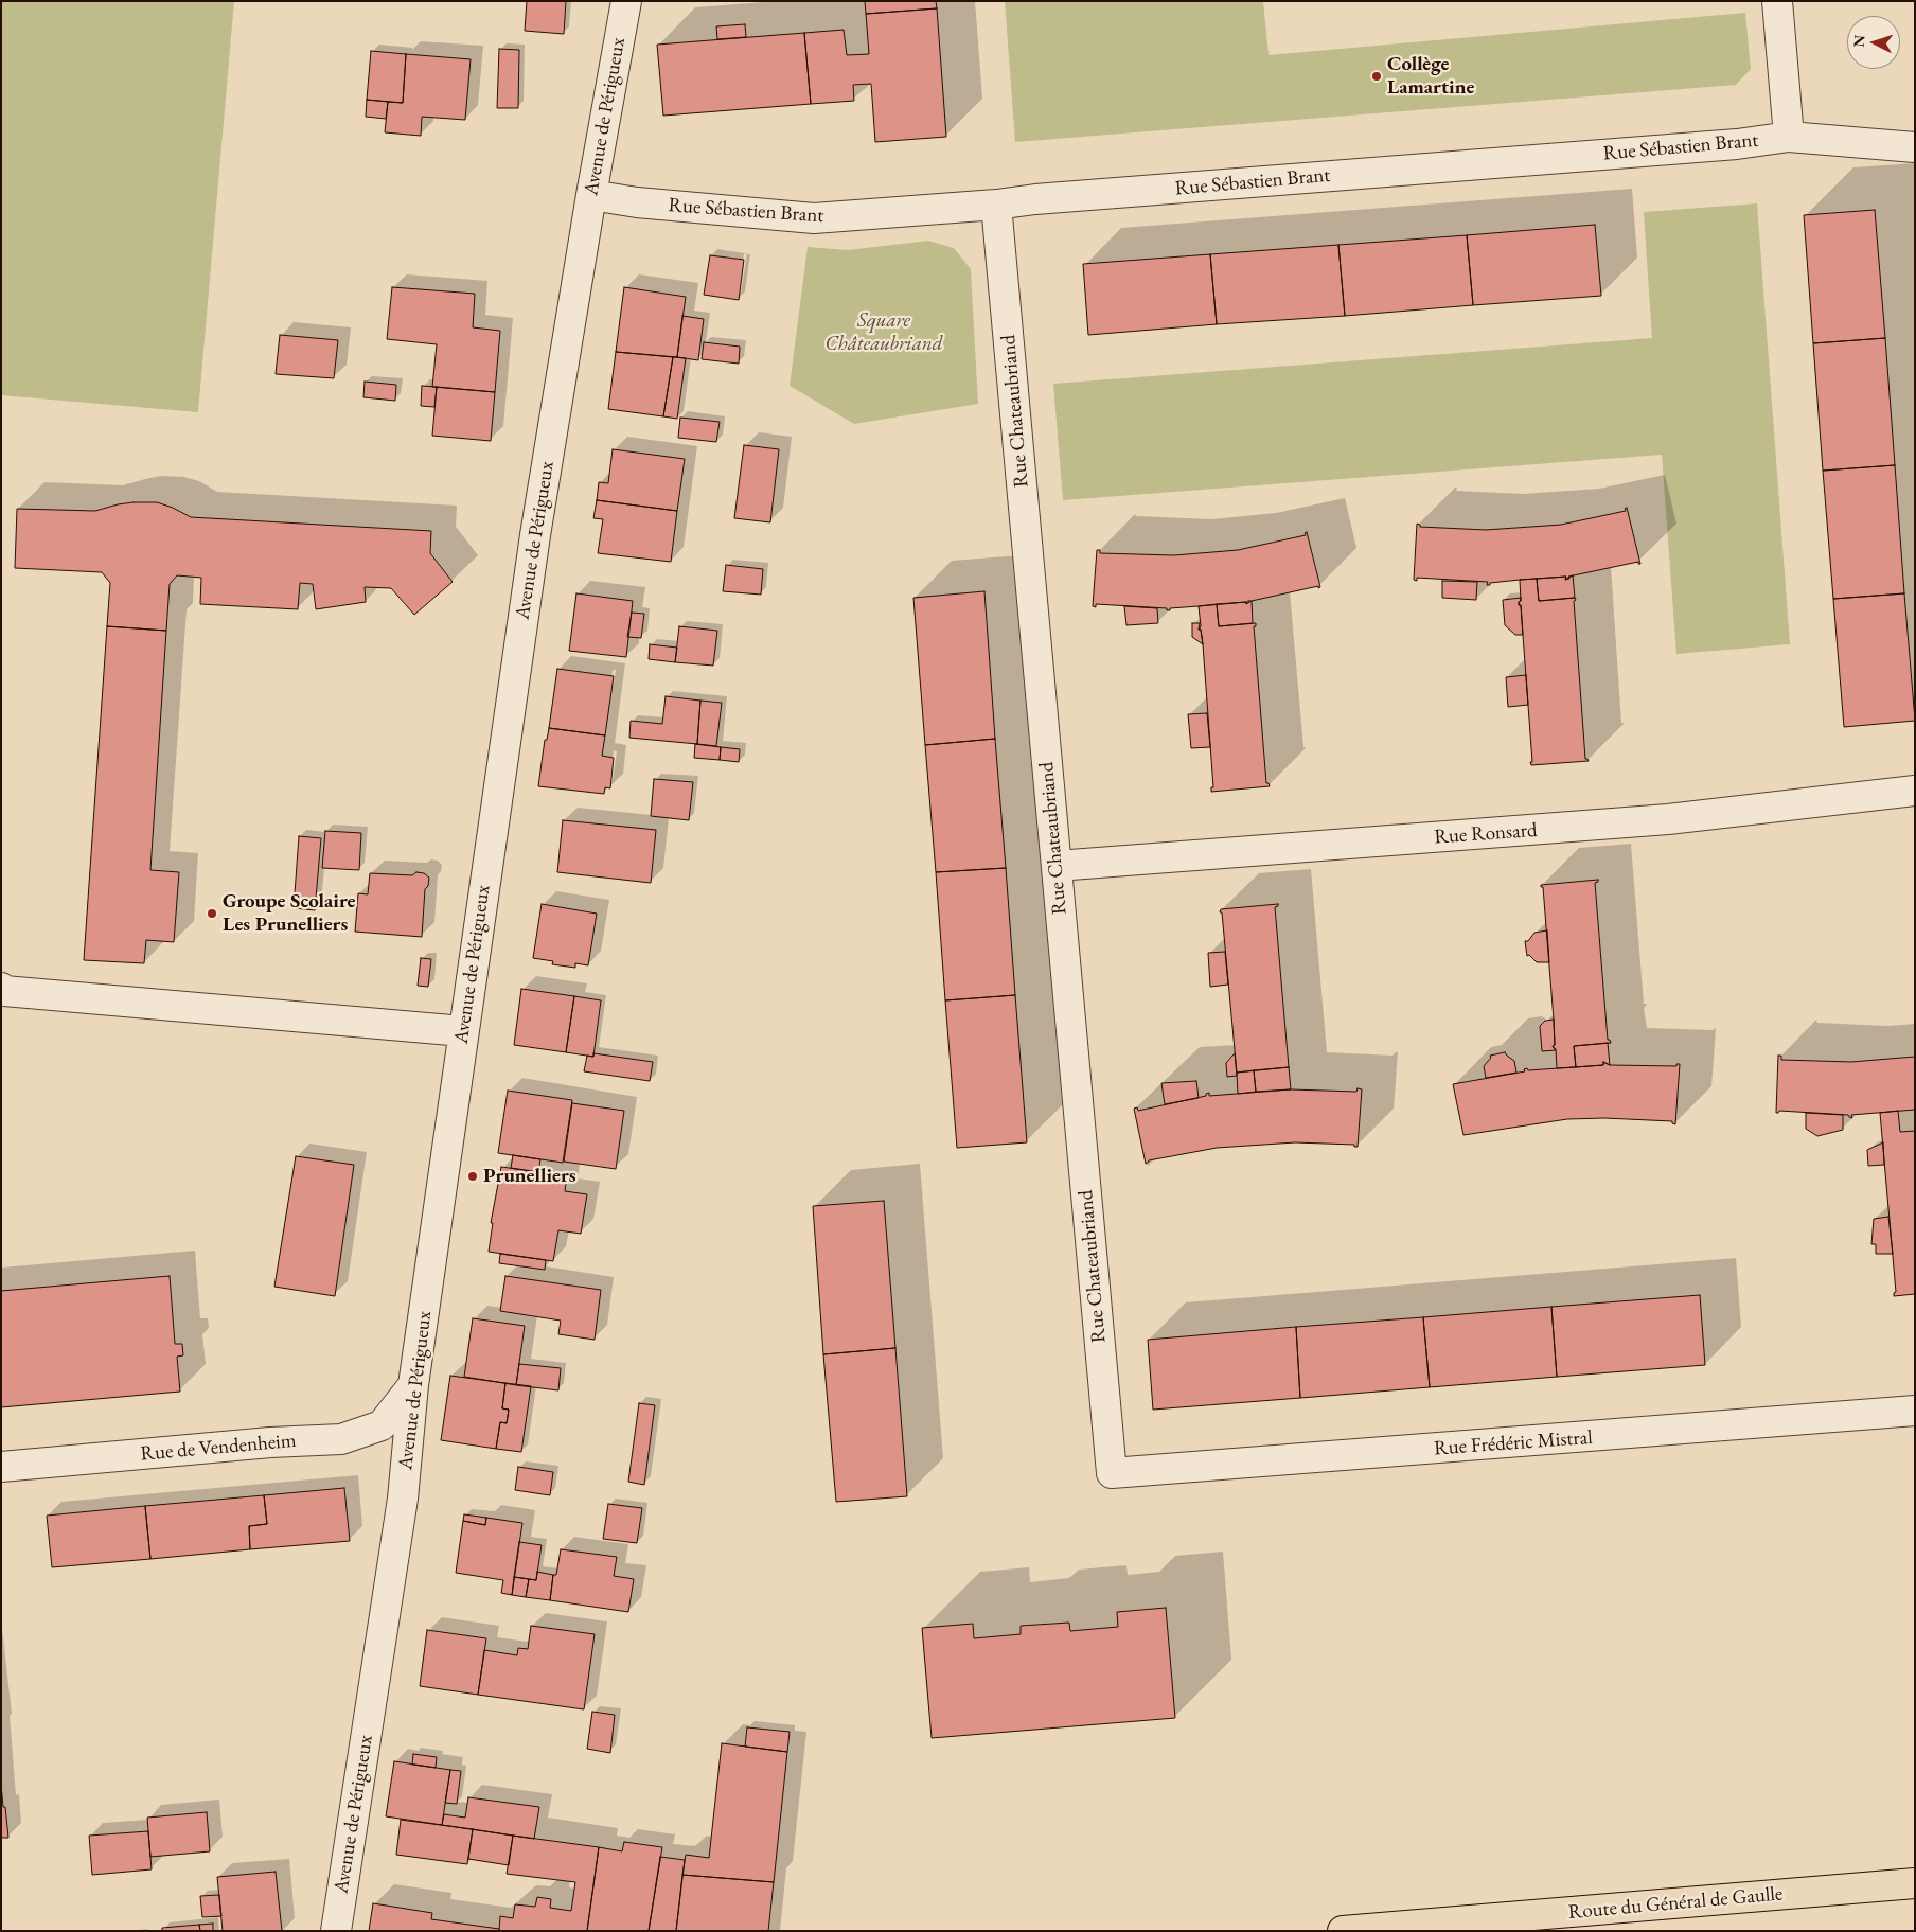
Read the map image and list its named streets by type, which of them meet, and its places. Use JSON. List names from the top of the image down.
{
  "streets": {
    "main road": ["Route du Général de Gaulle"],
    "street": [
      "Avenue de Périgueux",
      "Rue Sébastien Brant",
      "Rue Chateaubriand",
      "Rue Ronsard",
      "Rue Frédéric Mistral",
      "Rue de Vendenheim"
    ]
  },
  "crossings": [
    ["Avenue de Périgueux", "Rue Sébastien Brant"],
    ["Avenue de Périgueux", "Rue de Vendenheim"],
    ["Rue Sébastien Brant", "Rue Chateaubriand"],
    ["Rue Chateaubriand", "Rue Ronsard"],
    ["Rue Chateaubriand", "Rue Frédéric Mistral"]
  ],
  "parks": ["Square Châteaubriand"],
  "places": ["Collège Lamartine", "Groupe Scolaire Les Prunelliers", "Prunelliers"],
  "north": "left"
}
